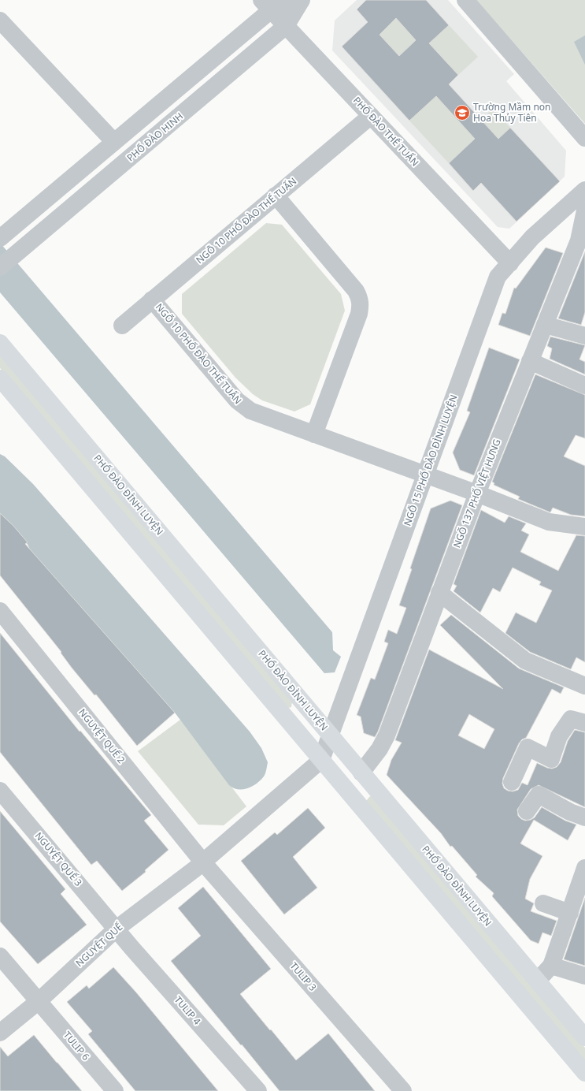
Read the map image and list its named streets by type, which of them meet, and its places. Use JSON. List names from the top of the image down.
{
  "streets": {
    "main road": ["PHỐ ĐÀO ĐÌNH LUYỆN"],
    "street": [
      "PHỐ ĐÀO THẾ TUẤN",
      "PHỐ ĐÀO HINH",
      "NGÕ 10 PHỐ ĐÀO THẾ TUẤN",
      "NGÕ 15 PHỐ ĐÀO ĐÌNH LUYỆN",
      "NGÕ 137 PHỐ VIỆT HƯNG",
      "NGUYỆT QUẾ 2",
      "NGUYỆT QUẾ 3",
      "NGUYỆT QUẾ",
      "TULIP 3",
      "TULIP 4",
      "TULIP 6"
    ]
  },
  "crossings": [
    ["PHỐ ĐÀO THẾ TUẤN", "PHỐ ĐÀO HINH"],
    ["PHỐ ĐÀO THẾ TUẤN", "NGÕ 10 PHỐ ĐÀO THẾ TUẤN"],
    ["PHỐ ĐÀO THẾ TUẤN", "NGÕ 15 PHỐ ĐÀO ĐÌNH LUYỆN"],
    ["NGÕ 10 PHỐ ĐÀO THẾ TUẤN", "NGÕ 15 PHỐ ĐÀO ĐÌNH LUYỆN"],
    ["NGÕ 10 PHỐ ĐÀO THẾ TUẤN", "NGÕ 137 PHỐ VIỆT HƯNG"],
    ["NGÕ 15 PHỐ ĐÀO ĐÌNH LUYỆN", "PHỐ ĐÀO ĐÌNH LUYỆN"],
    ["NGÕ 15 PHỐ ĐÀO ĐÌNH LUYỆN", "NGUYỆT QUẾ"],
    ["NGÕ 137 PHỐ VIỆT HƯNG", "PHỐ ĐÀO ĐÌNH LUYỆN"],
    ["NGUYỆT QUẾ 2", "NGUYỆT QUẾ"],
    ["NGUYỆT QUẾ 2", "TULIP 3"],
    ["NGUYỆT QUẾ 3", "NGUYỆT QUẾ"],
    ["NGUYỆT QUẾ 3", "TULIP 4"],
    ["NGUYỆT QUẾ", "TULIP 3"],
    ["NGUYỆT QUẾ", "TULIP 4"],
    ["NGUYỆT QUẾ", "TULIP 6"]
  ],
  "places": {
    "school or university": ["Trường Mầm non Hoa Thủy Tiên"]
  }
}
